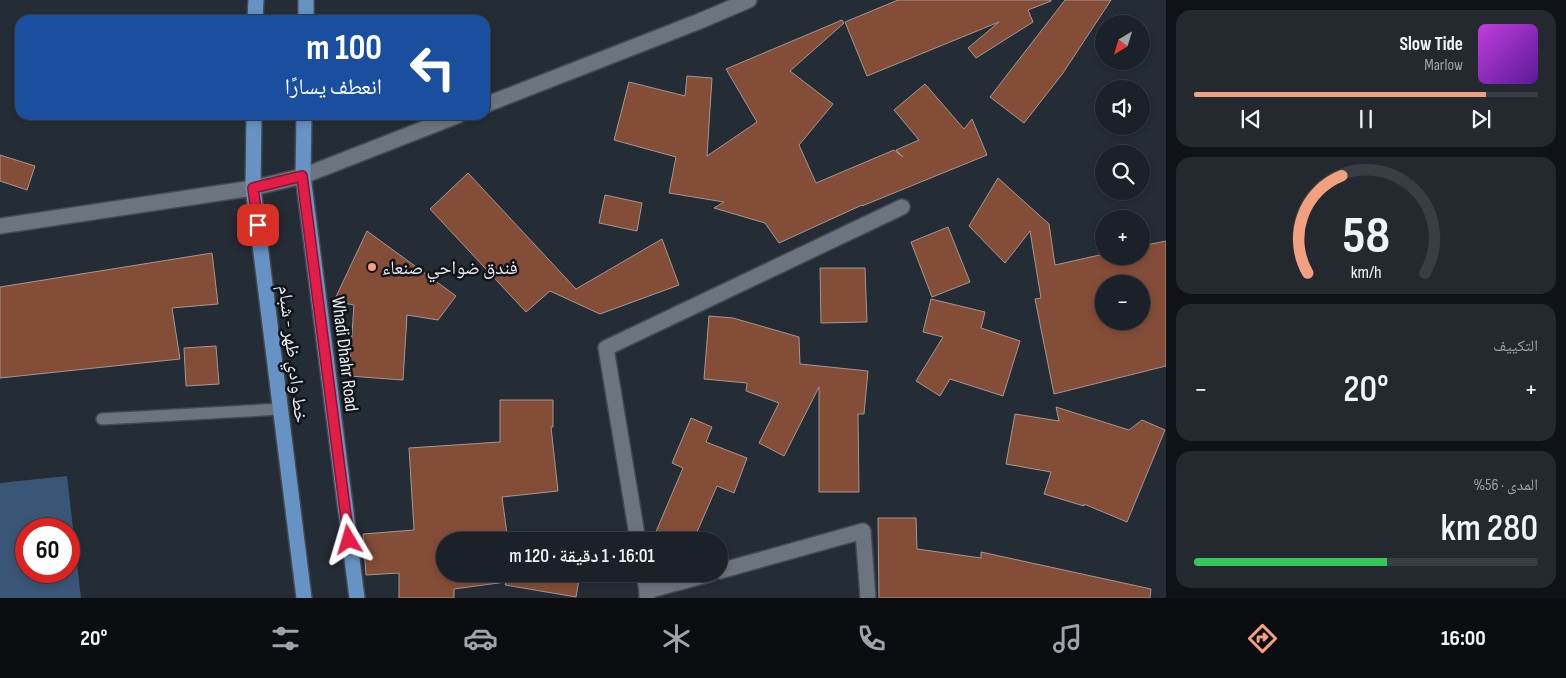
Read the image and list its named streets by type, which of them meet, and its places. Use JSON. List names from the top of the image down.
{
  "streets": {
    "main road": ["خط وادي ظهر - شبام", "Whadi Dhahr Road"]
  },
  "places": ["فندق ضواحي صنعاء"],
  "north": "bottom left",
  "page": {
    "map_buttons": ["+", "−"],
    "turn": ["100 m", "انعطف يسارًا"],
    "song": ["Slow Tide", "Marlow"],
    "tile": [
      "التكييف",
      ["المدى · 56%", "280 km"]
    ],
    "heat": ["−", "20°", "+"],
    "limit": "60",
    "trip": "16:01 · 1 دقيقة · 120 m",
    "tabs": ["16:00", "20°"],
    "gauge": ["58", "km/h"]
  }
}
